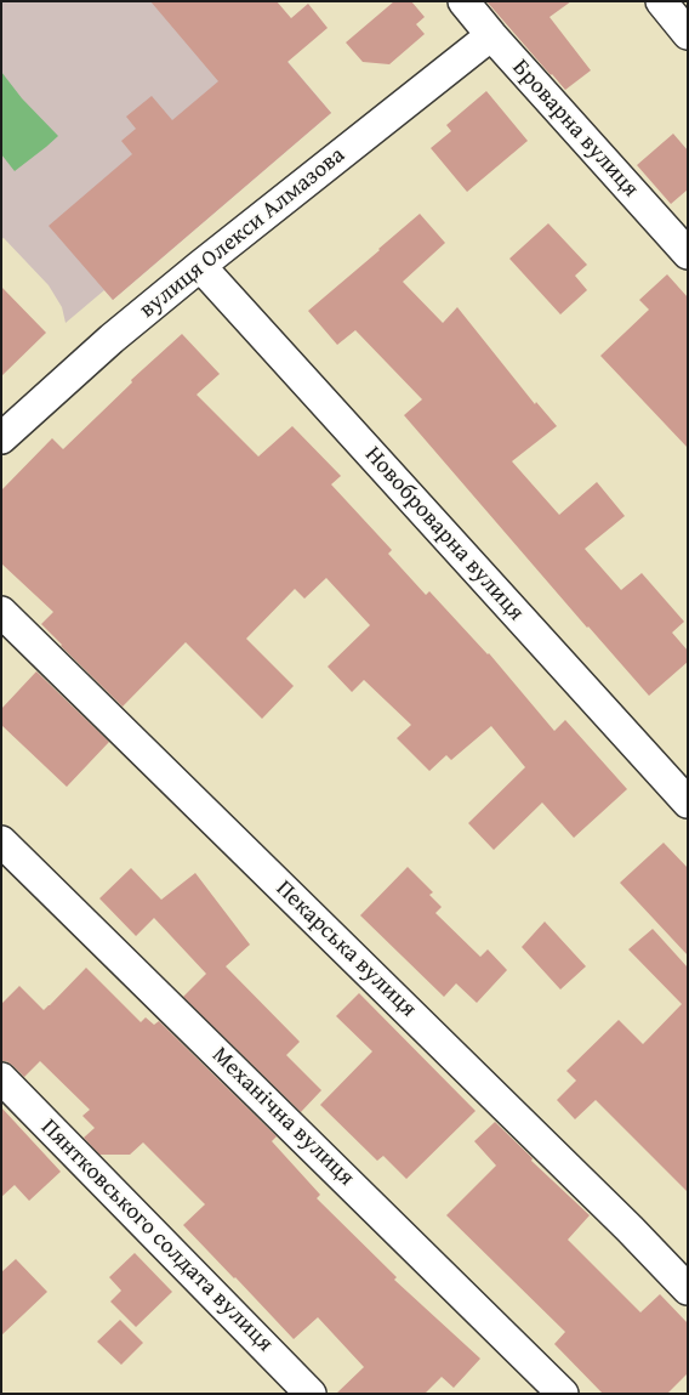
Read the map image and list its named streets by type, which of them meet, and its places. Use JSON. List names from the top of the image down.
{
  "streets": {
    "street": [
      "Броварна вулиця",
      "вулиця Олекси Алмазова",
      "Новоброварна вулиця",
      "Пекарська вулиця",
      "Механічна вулиця",
      "Пянтковського солдата вулиця"
    ]
  },
  "crossings": [
    ["Броварна вулиця", "вулиця Олекси Алмазова"],
    ["вулиця Олекси Алмазова", "Новоброварна вулиця"]
  ]
}
